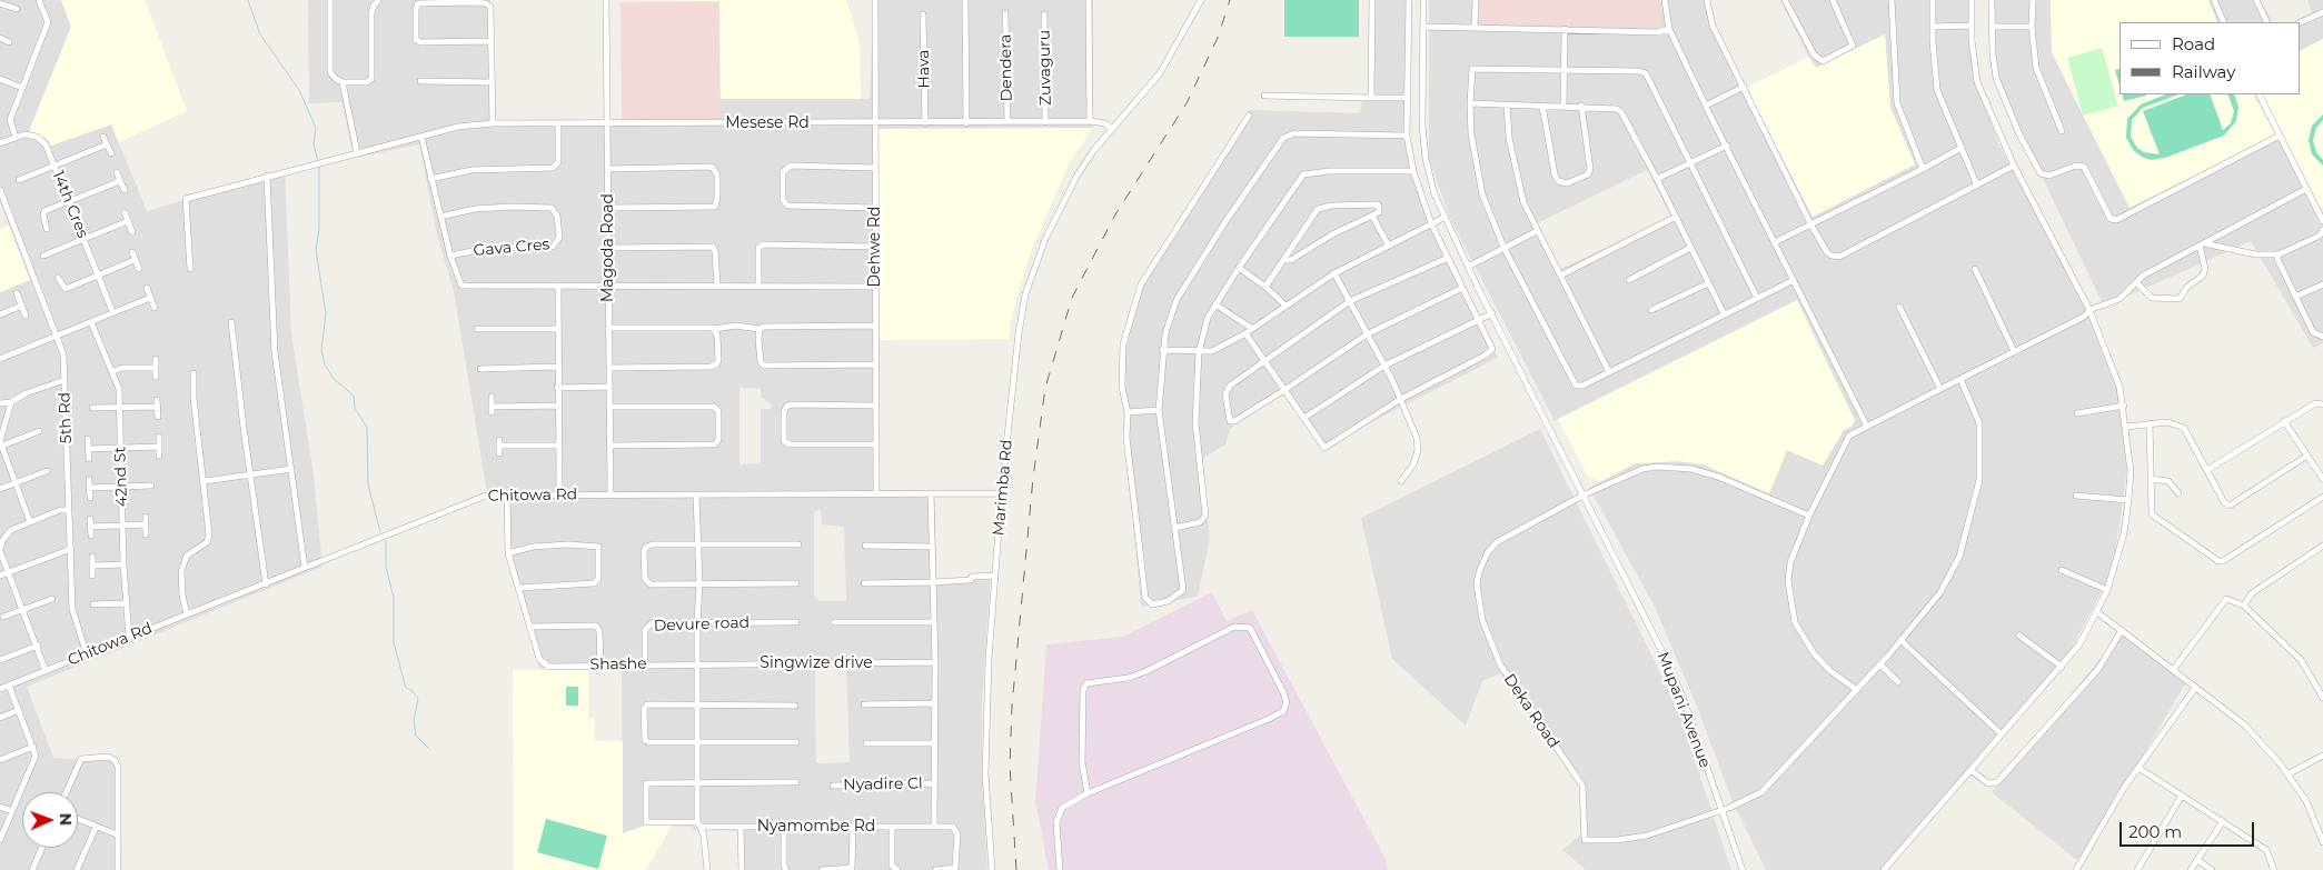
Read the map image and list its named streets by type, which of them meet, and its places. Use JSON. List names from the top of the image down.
{
  "streets": {
    "street": [
      "Dendera",
      "Zuvaguru",
      "Hava",
      "Mesese Rd",
      "14th Cres",
      "Dehwe Rd",
      "Gava Cres",
      "Magoda Road",
      "5th Rd",
      "42nd St",
      "Marimba Rd",
      "Chitowa Rd",
      "Devure road",
      "Singwize drive",
      "Shashe",
      "Mupani Avenue",
      "Deka Road",
      "Nyadire Cl",
      "Nyamombe Rd"
    ]
  },
  "crossings": [
    ["Dendera", "Mesese Rd"],
    ["Zuvaguru", "Mesese Rd"],
    ["Hava", "Mesese Rd"],
    ["Mesese Rd", "Dehwe Rd"],
    ["Mesese Rd", "Magoda Road"],
    ["Mesese Rd", "Marimba Rd"],
    ["Dehwe Rd", "Chitowa Rd"],
    ["Magoda Road", "Chitowa Rd"],
    ["5th Rd", "Chitowa Rd"],
    ["42nd St", "Chitowa Rd"],
    ["Marimba Rd", "Chitowa Rd"],
    ["Devure road", "Shashe"],
    ["Singwize drive", "Shashe"],
    ["Mupani Avenue", "Deka Road"]
  ],
  "legend": ["Road", "Railway"],
  "scale_bar": "200 m",
  "north": "right"
}
